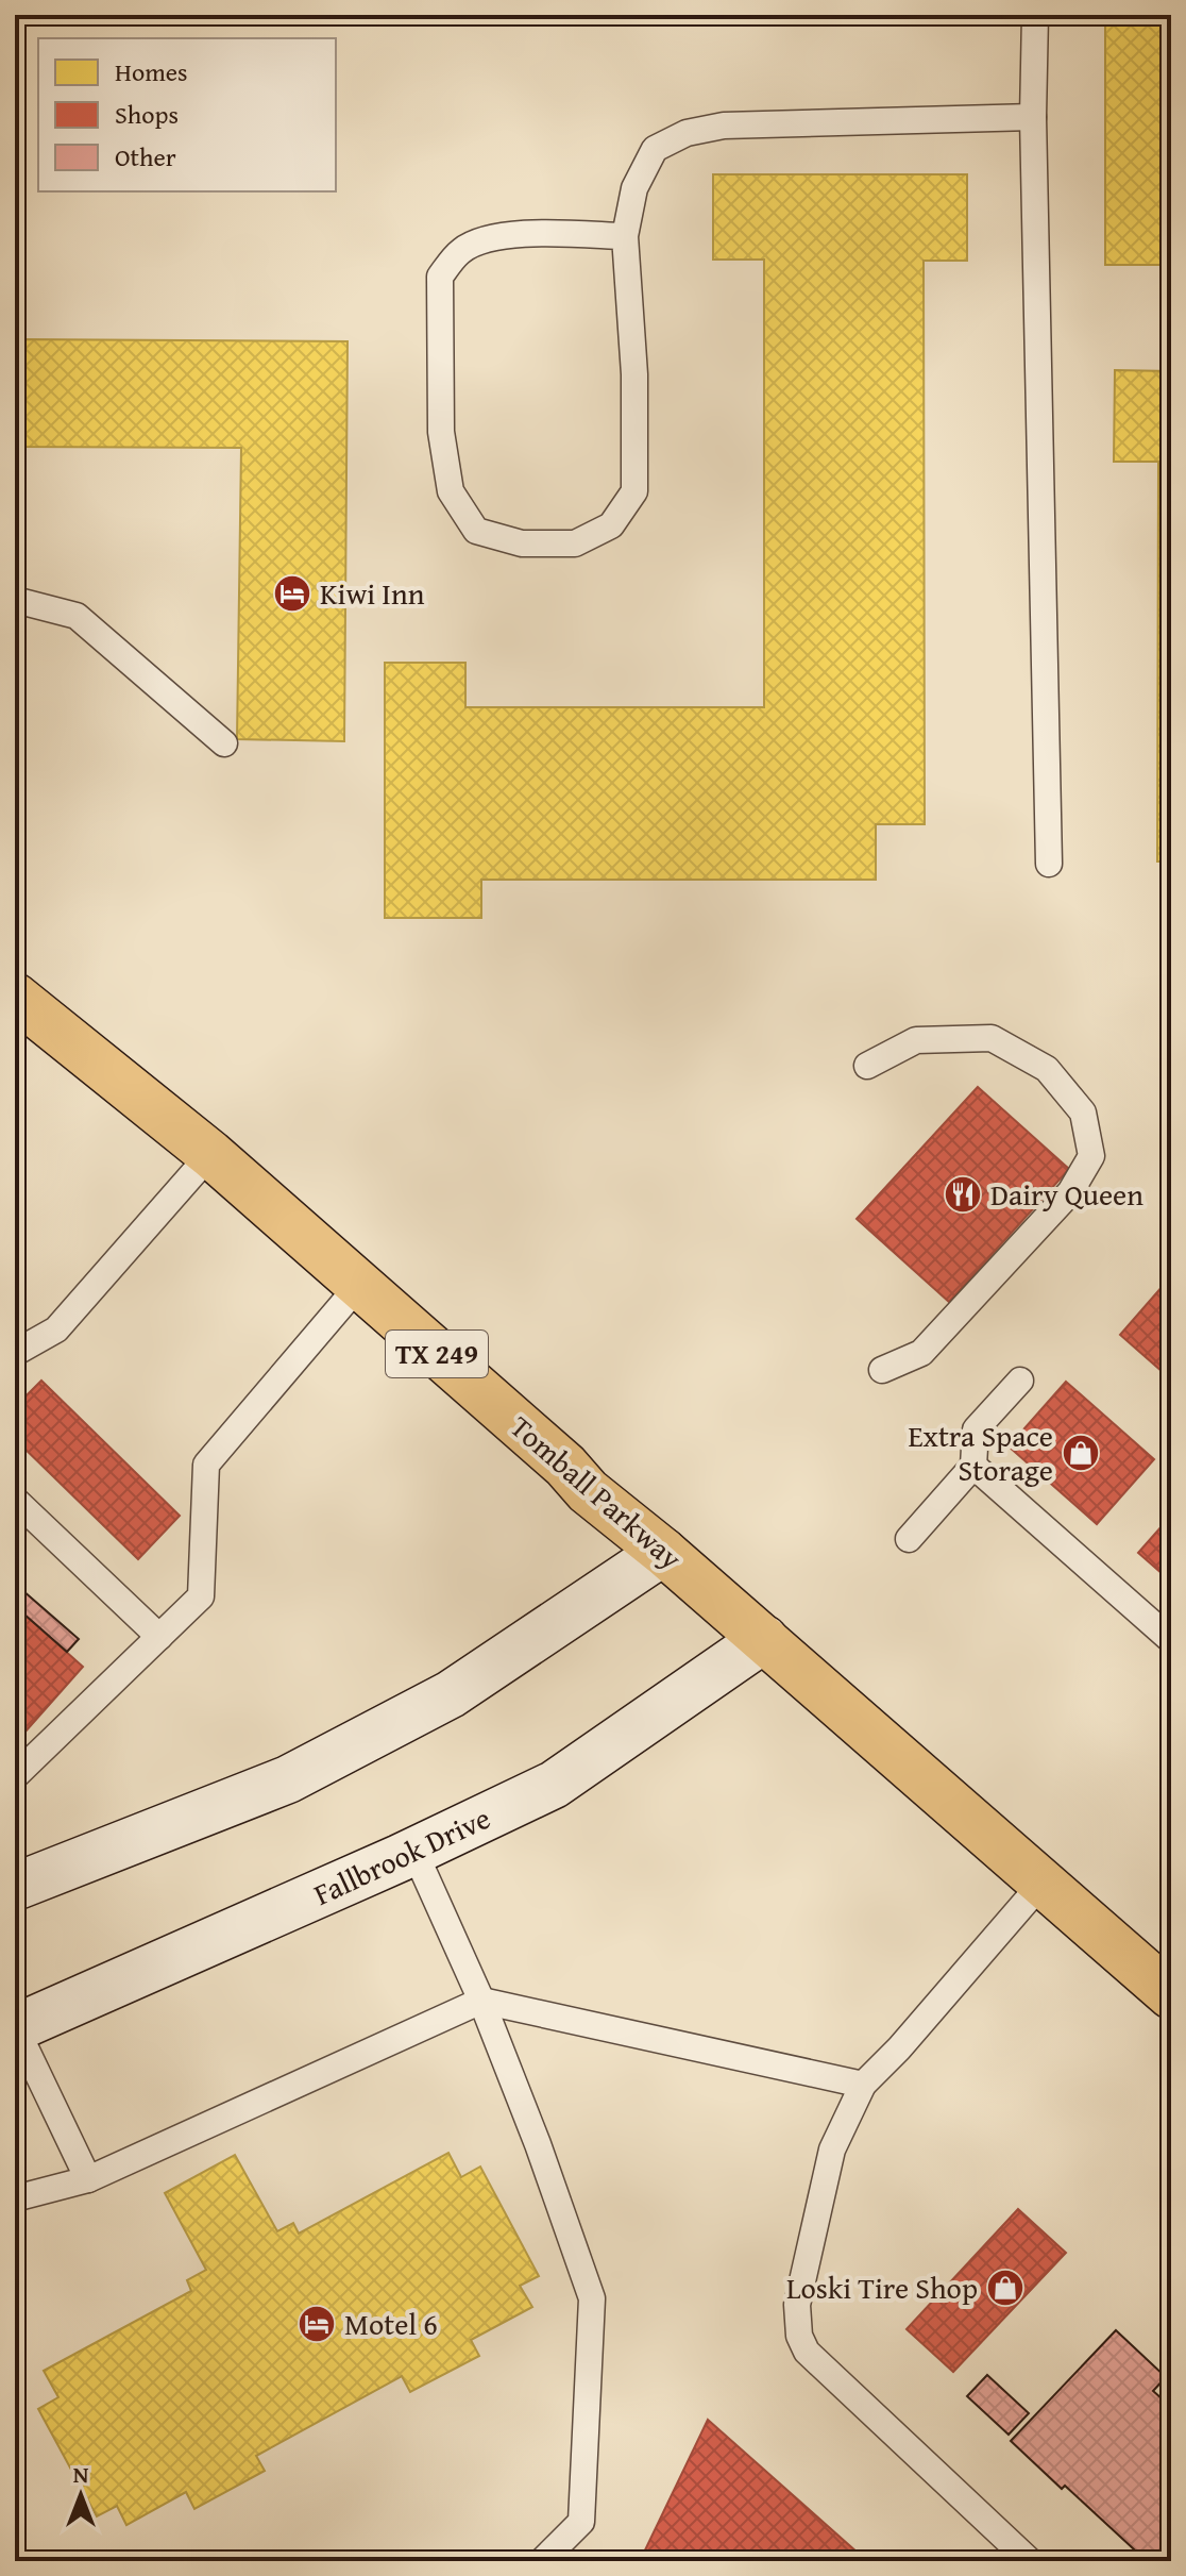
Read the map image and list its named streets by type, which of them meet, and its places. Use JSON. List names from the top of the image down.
{
  "streets": {
    "main road": ["TX 249", "Tomball Parkway", "Fallbrook Drive"]
  },
  "crossings": [
    ["Tomball Parkway", "Fallbrook Drive"]
  ],
  "places": {
    "hotel": ["Kiwi Inn", "Motel 6"],
    "restaurant": ["Dairy Queen"],
    "shop": ["Extra Space Storage", "Loski Tire Shop"]
  },
  "legend": ["Homes", "Shops", "Other"],
  "north": "top"
}
